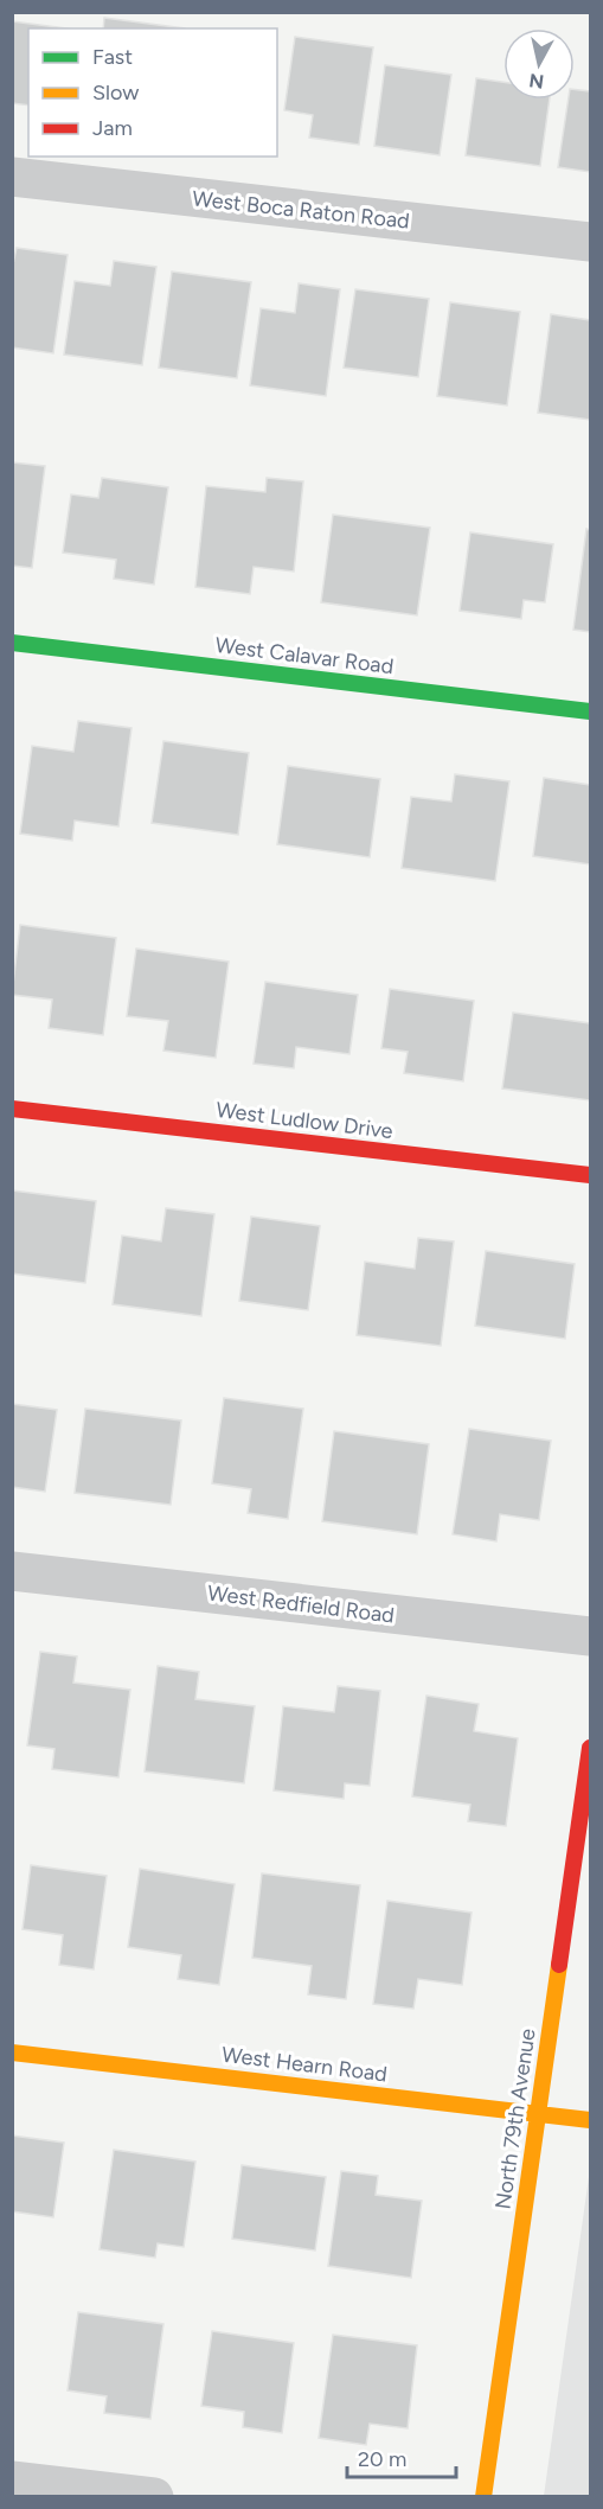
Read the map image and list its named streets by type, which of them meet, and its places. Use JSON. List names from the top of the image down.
{
  "streets": {
    "street": [
      "West Boca Raton Road",
      "West Calavar Road",
      "West Ludlow Drive",
      "West Redfield Road",
      "West Hearn Road",
      "North 79th Avenue"
    ]
  },
  "crossings": [
    ["West Hearn Road", "North 79th Avenue"]
  ],
  "legend": ["Fast", "Slow", "Jam"],
  "scale_bar": "20 m",
  "north": "bottom"
}
